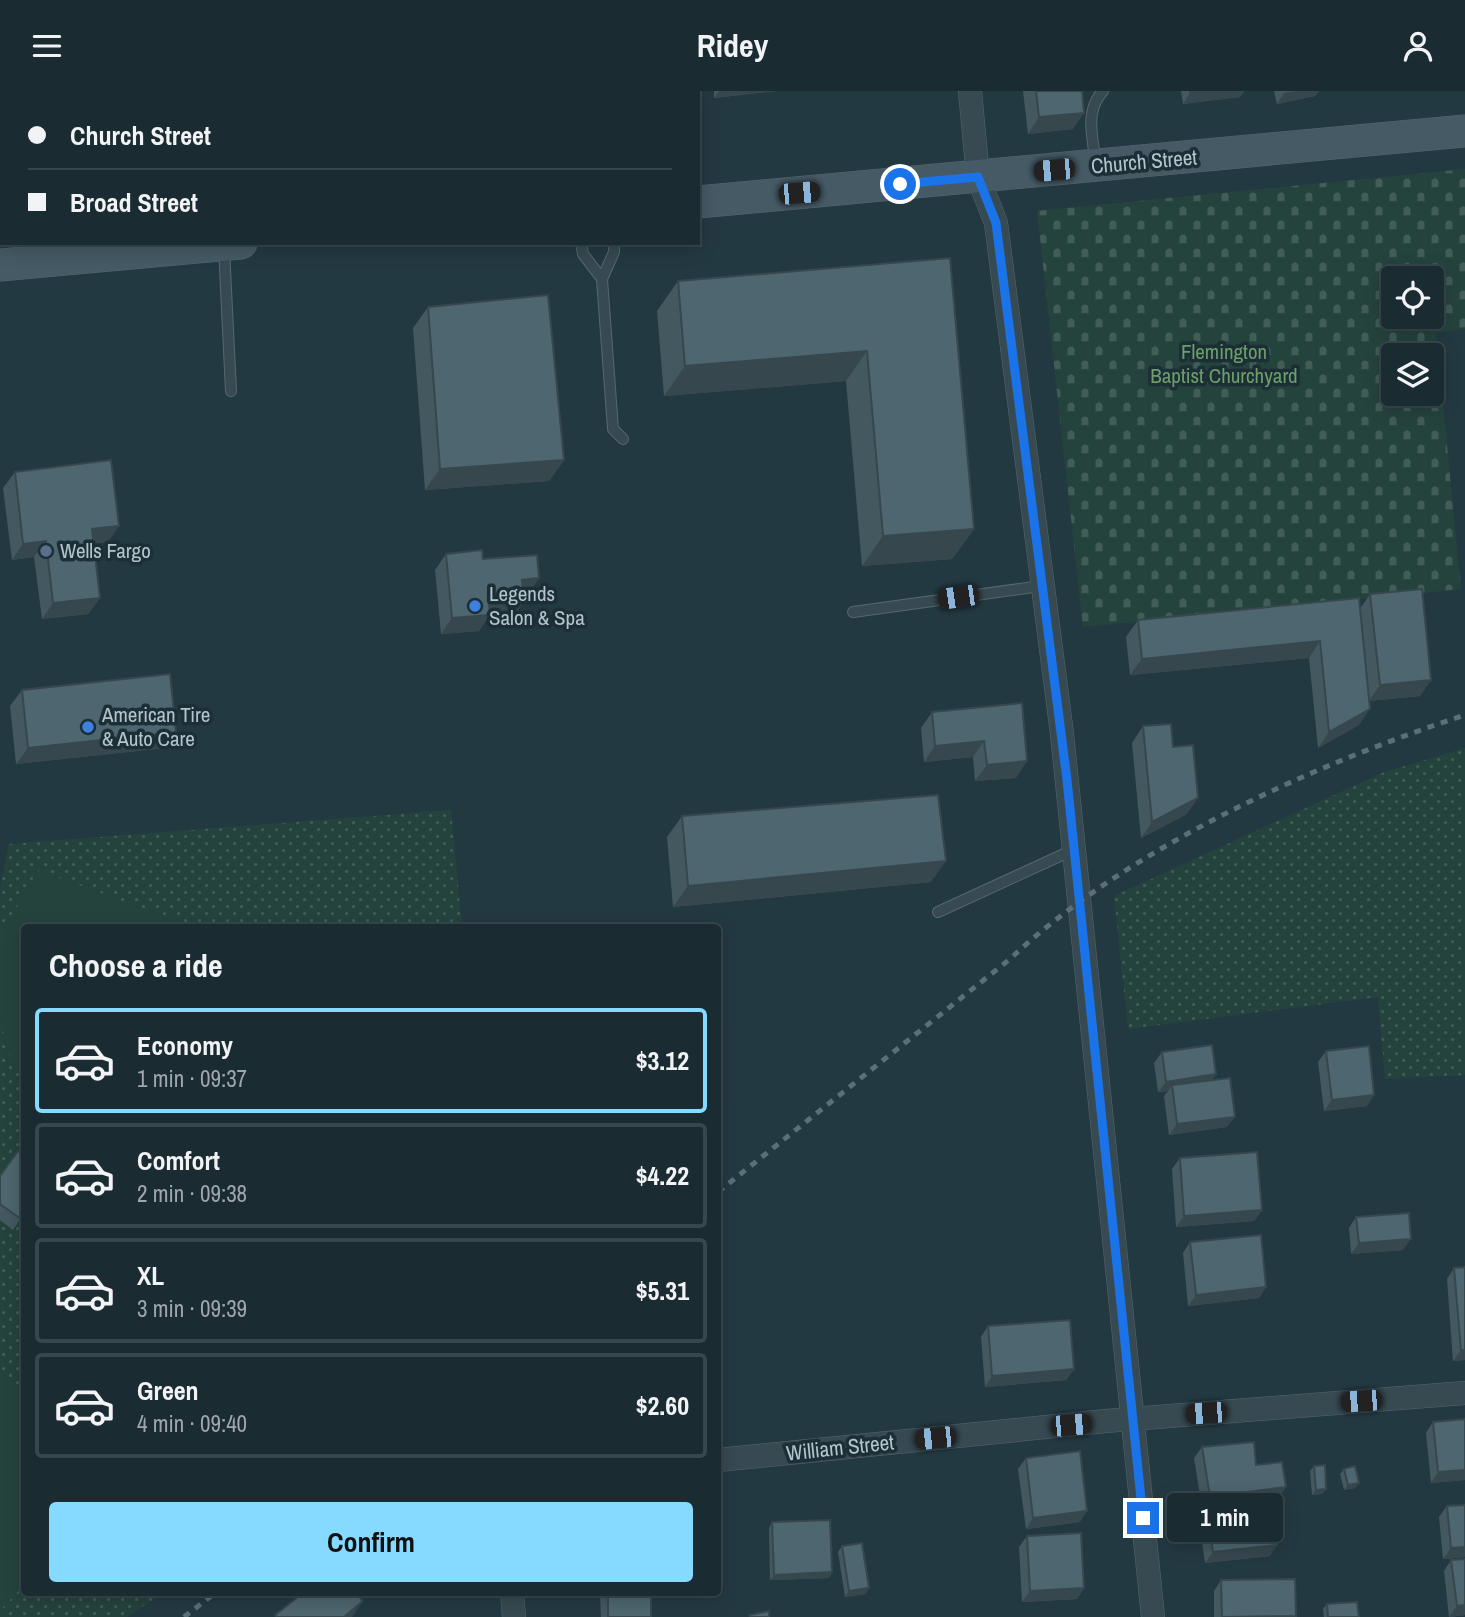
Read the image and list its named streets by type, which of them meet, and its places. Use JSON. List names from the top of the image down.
{
  "streets": {
    "street": ["Church Street", "William Street"]
  },
  "parks": ["Flemington Baptist Churchyard"],
  "places": ["Wells Fargo", "Legends Salon & Spa", "American Tire & Auto Care"],
  "page": {
    "header": "Ridey",
    "banner": ["Church Street", "Broad Street"],
    "heading": "Choose a ride",
    "list": [
      {
        "name": "Economy",
        "note": "1 min · 09:37",
        "value": "$3.12"
      },
      {
        "name": "Comfort",
        "note": "2 min · 09:38",
        "value": "$4.22"
      },
      {
        "name": "XL",
        "note": "3 min · 09:39",
        "value": "$5.31"
      },
      {
        "name": "Green",
        "note": "4 min · 09:40",
        "value": "$2.60"
      }
    ],
    "buttons": "Confirm",
    "bubble": "1 min"
  }
}
